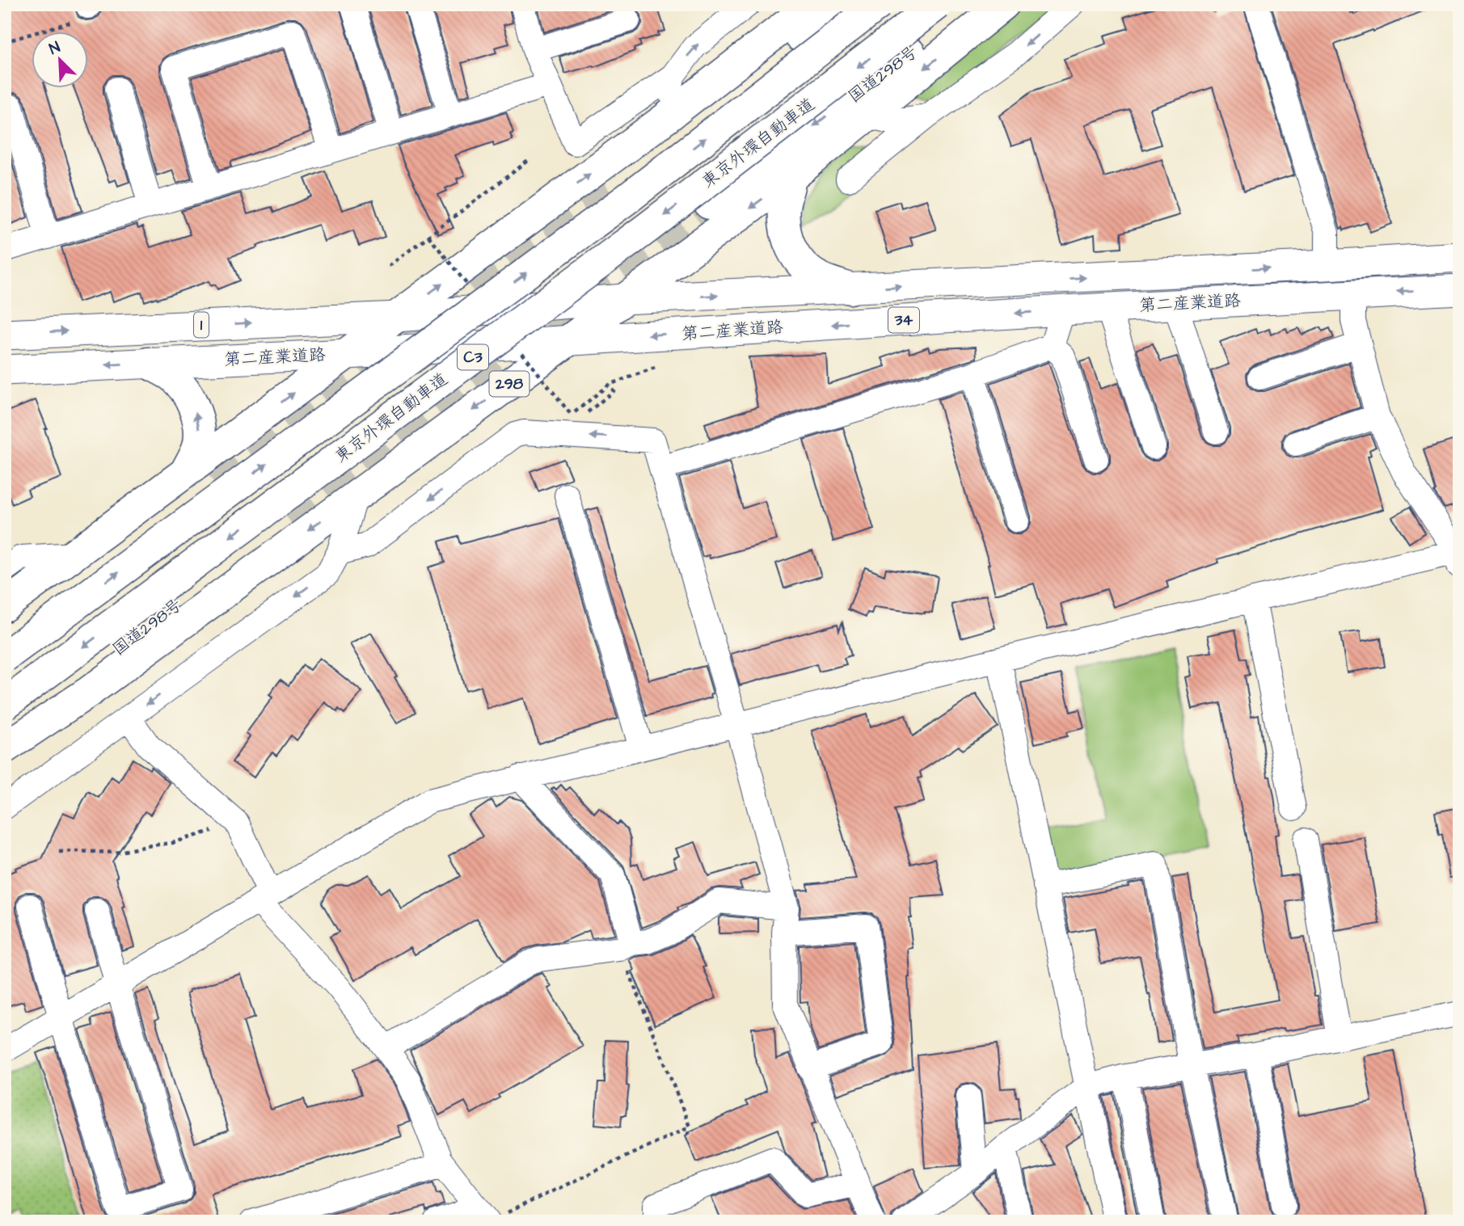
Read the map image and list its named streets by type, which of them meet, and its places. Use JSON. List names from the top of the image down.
{
  "streets": {
    "highway": [
      "国道298号",
      "東京外環自動車道",
      "C3",
      "298"
    ],
    "main road": ["第二産業道路", "34", "1"]
  },
  "crossings": [
    ["第二産業道路", "298"]
  ],
  "north": "top left"
}
